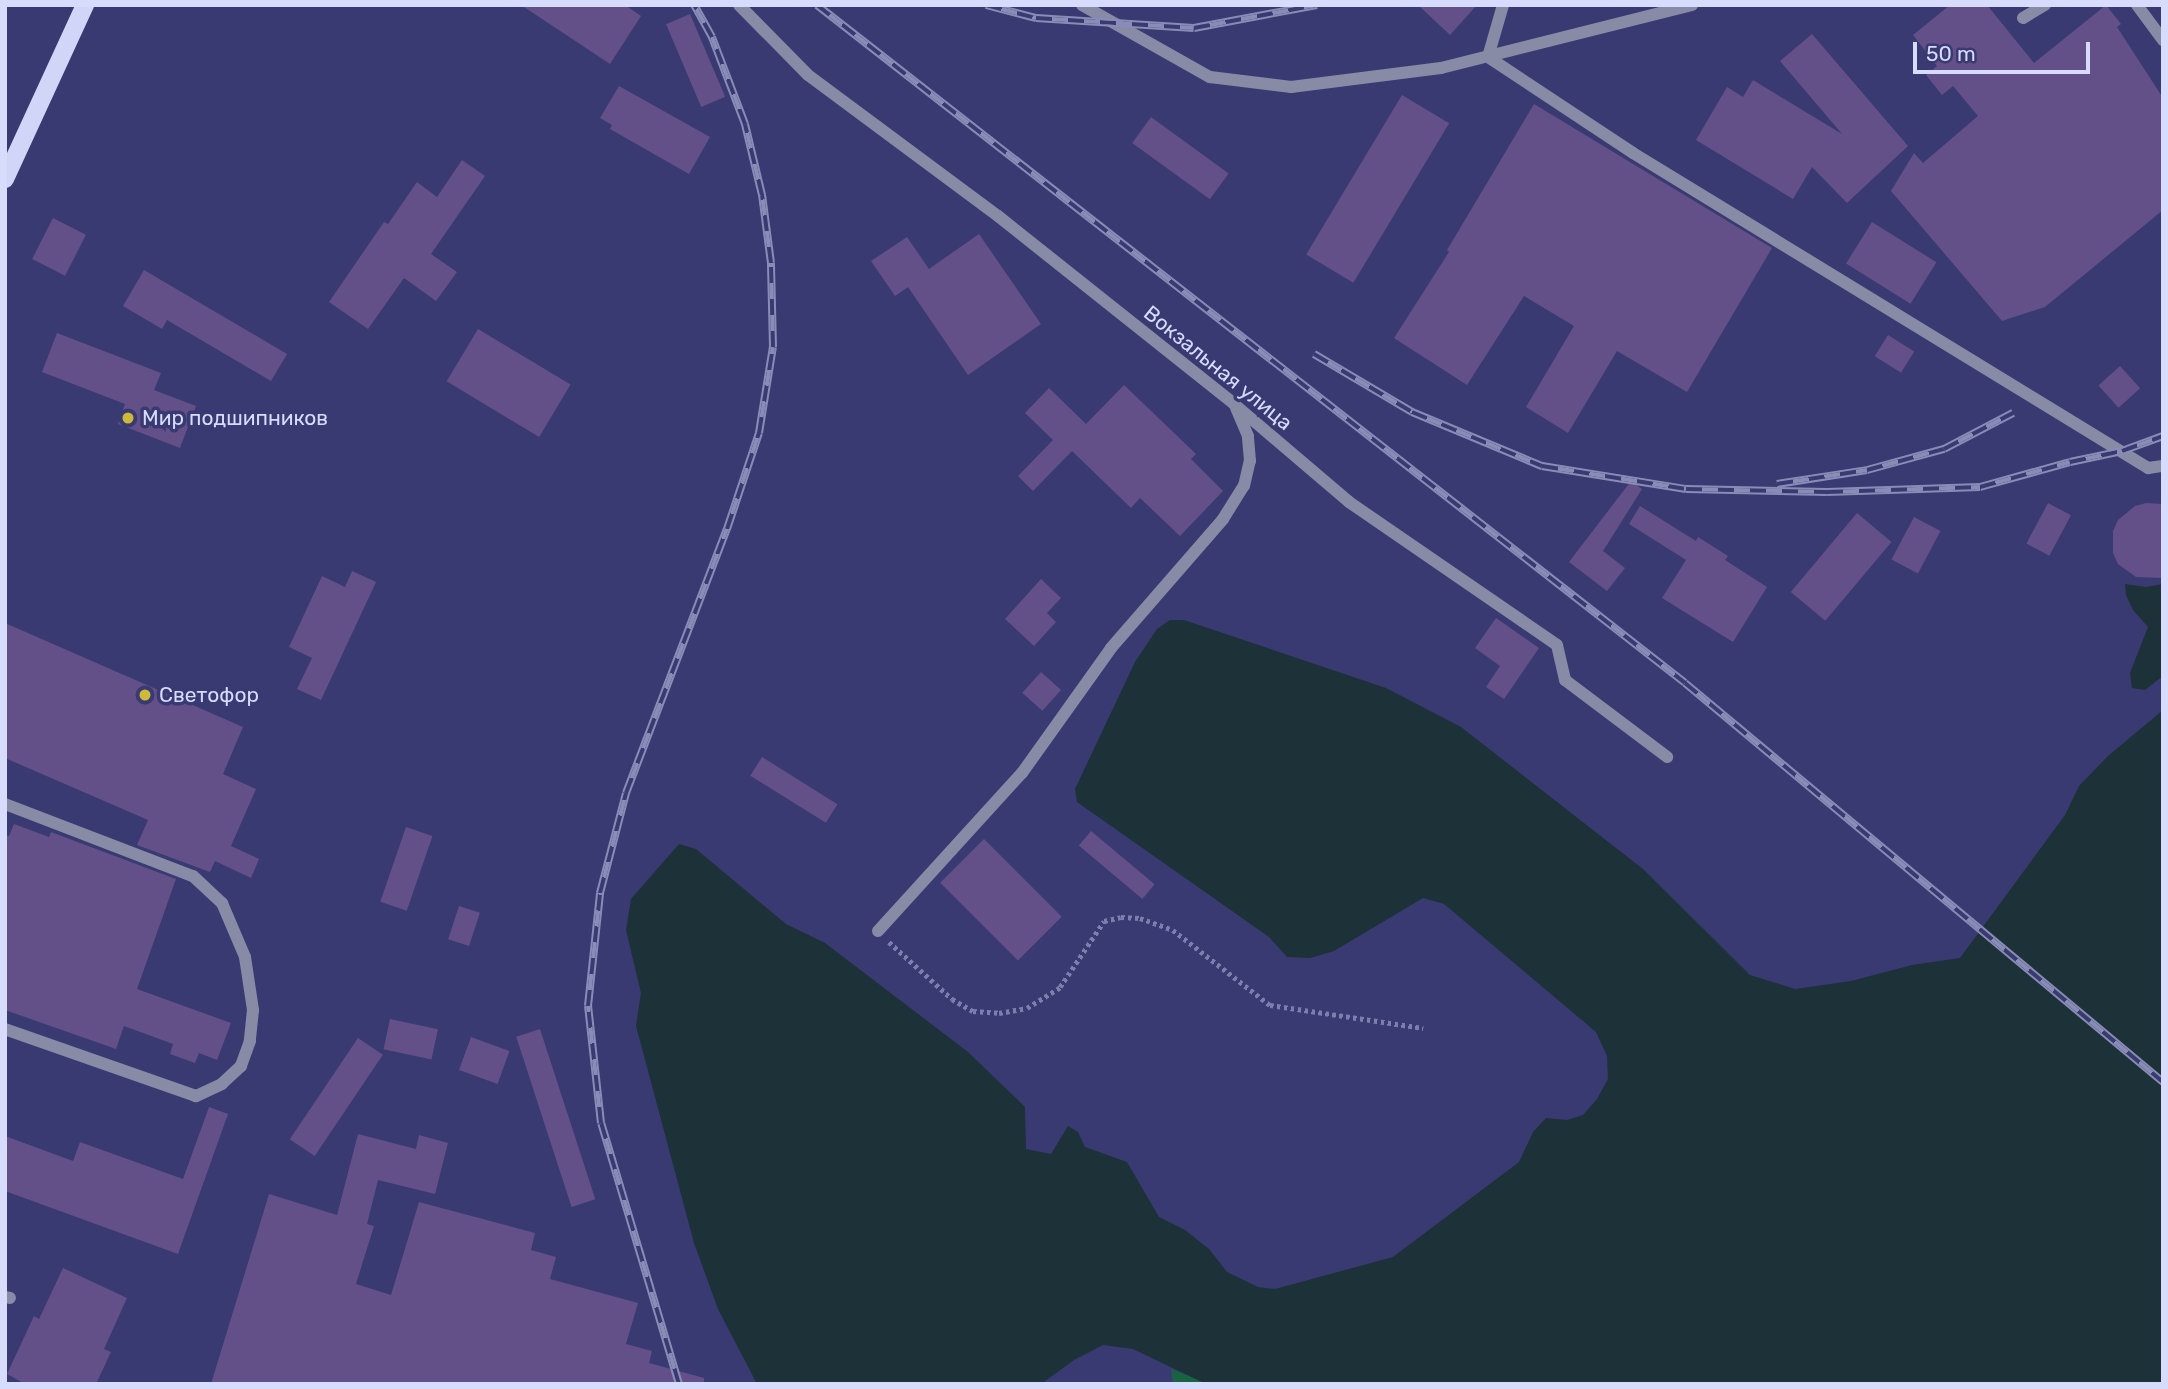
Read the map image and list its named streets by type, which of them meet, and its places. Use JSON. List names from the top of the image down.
{
  "streets": {
    "street": ["Вокзальная улица"]
  },
  "places": ["Мир подшипников", "Светофор"],
  "scale_bar": "50 m"
}
